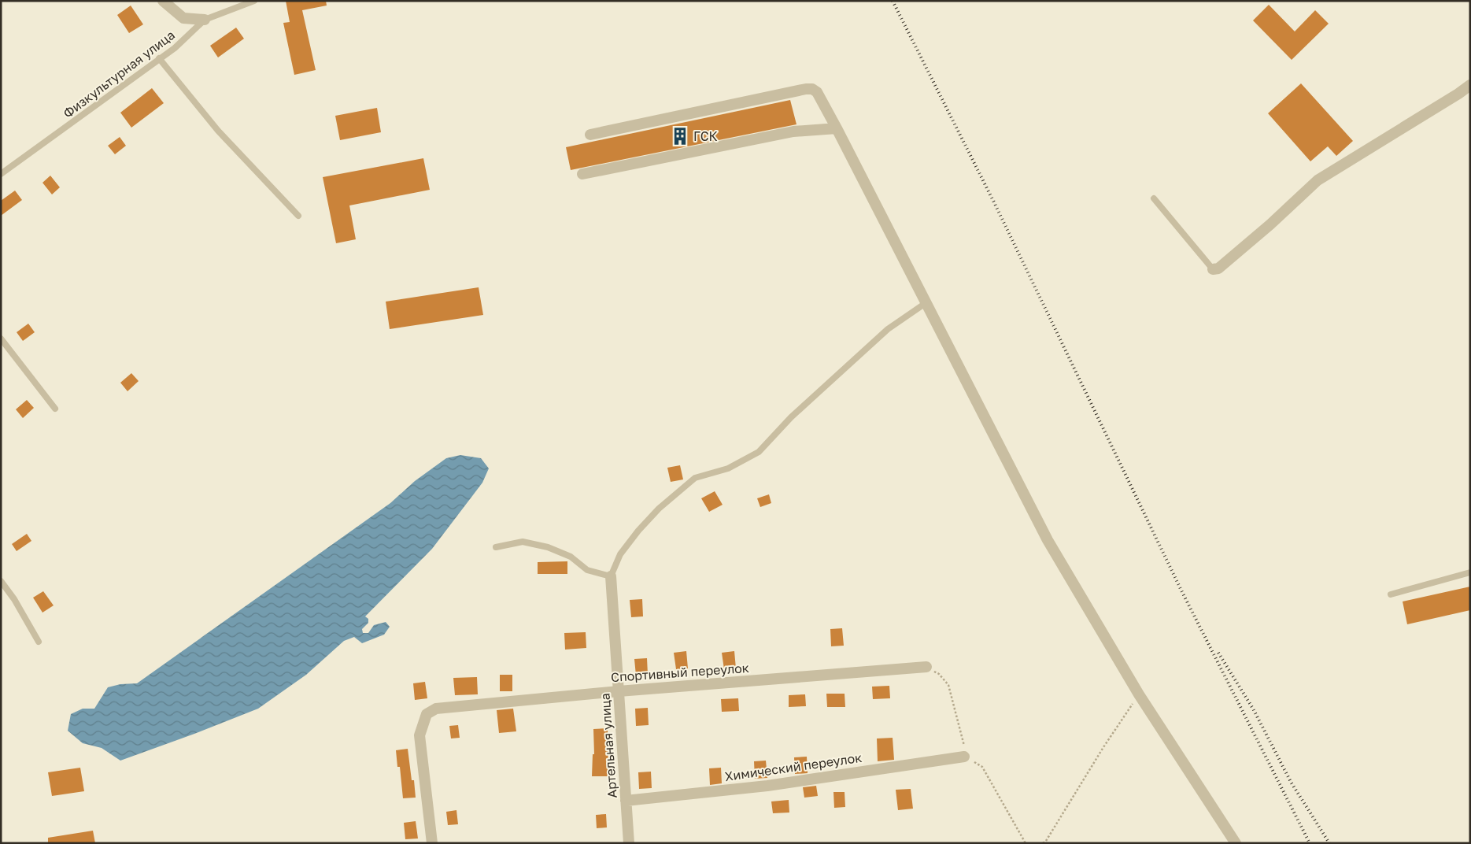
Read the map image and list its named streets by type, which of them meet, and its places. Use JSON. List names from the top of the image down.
{
  "streets": {
    "street": ["Спортивный переулок", "Артельная улица", "Химический переулок"],
    "lane": ["Физкультурная улица"]
  },
  "crossings": [
    ["Спортивный переулок", "Артельная улица"],
    ["Артельная улица", "Химический переулок"]
  ],
  "places": {
    "building": ["ГСК"]
  }
}
